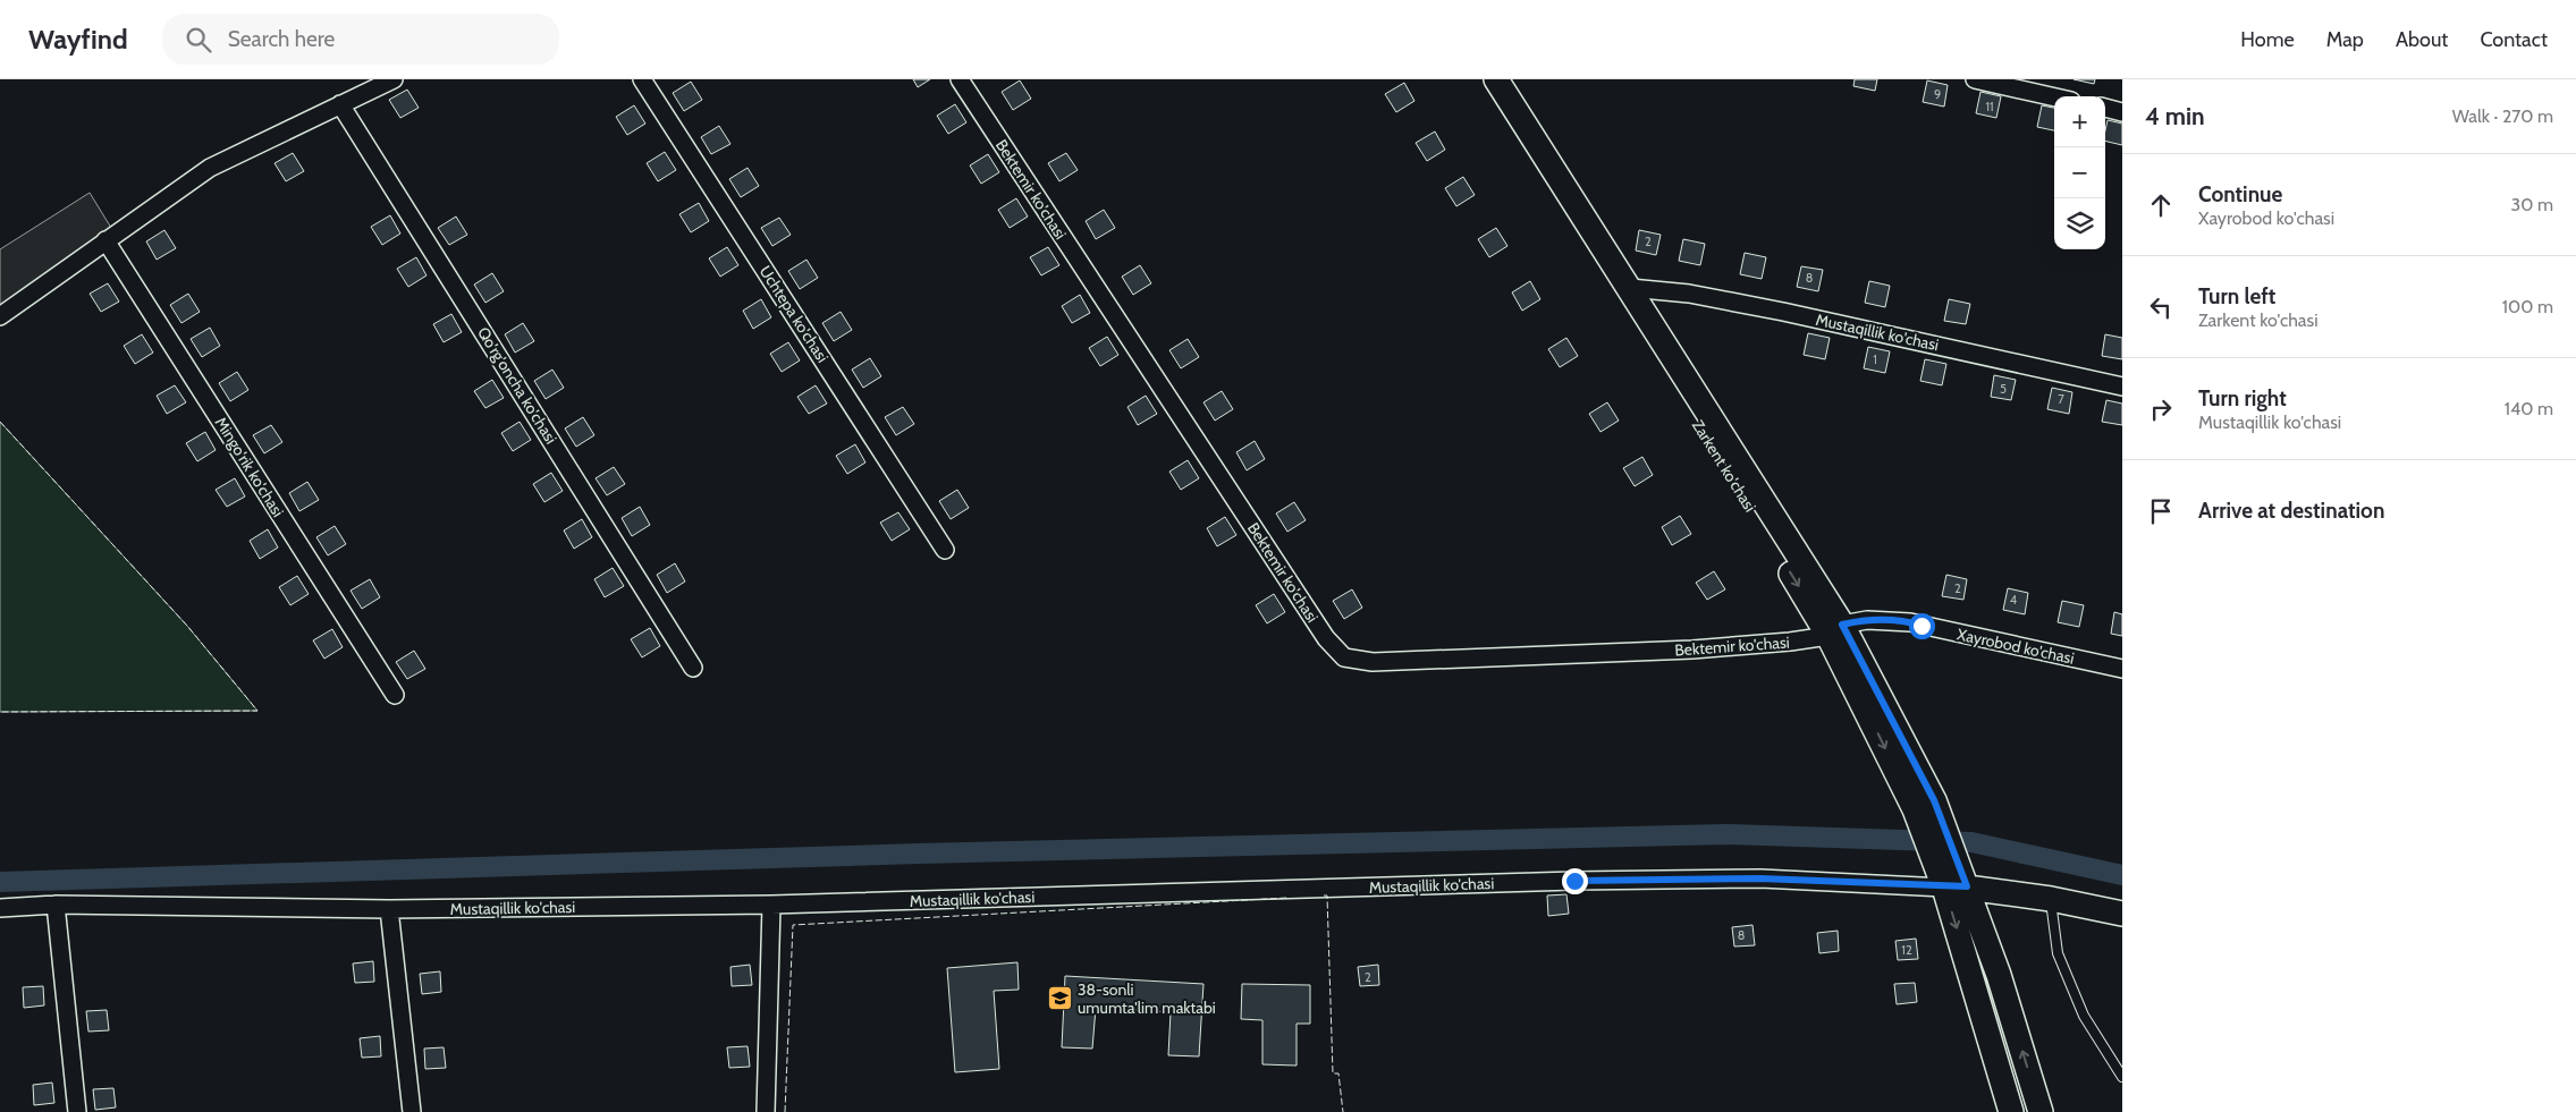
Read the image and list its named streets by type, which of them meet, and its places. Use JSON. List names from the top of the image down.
{
  "streets": {
    "main road": ["Zarkent ko'chasi"],
    "street": [
      "Bektemir ko'chasi",
      "Uchtepa ko'chasi",
      "Mustaqillik ko'chasi",
      "Qo'rg'oncha ko'chasi",
      "Mingo'rik ko'chasi",
      "Xayrobod ko'chasi"
    ]
  },
  "crossings": [
    ["Bektemir ko'chasi", "Zarkent ko'chasi"],
    ["Bektemir ko'chasi", "Xayrobod ko'chasi"],
    ["Mustaqillik ko'chasi", "Zarkent ko'chasi"],
    ["Zarkent ko'chasi", "Xayrobod ko'chasi"]
  ],
  "places": {
    "school or university": ["38-sonli umumta'lim maktabi"]
  },
  "house_numbers": [
    "9",
    "11",
    "2",
    "8",
    "1",
    "5",
    "7",
    "2",
    "4",
    "8",
    "12",
    "2"
  ],
  "page": {
    "header": "Wayfind",
    "search": "Search here",
    "nav": [
      "Home",
      "Map",
      "About",
      "Contact"
    ],
    "heading": ["4 min", "Walk · 270 m"],
    "map_buttons": ["+", "−"],
    "list": [
      ["Continue", "Xayrobod ko'chasi", "30 m"],
      ["Turn left", "Zarkent ko'chasi", "100 m"],
      ["Turn right", "Mustaqillik ko'chasi", "140 m"],
      "Arrive at destination"
    ]
  }
}
